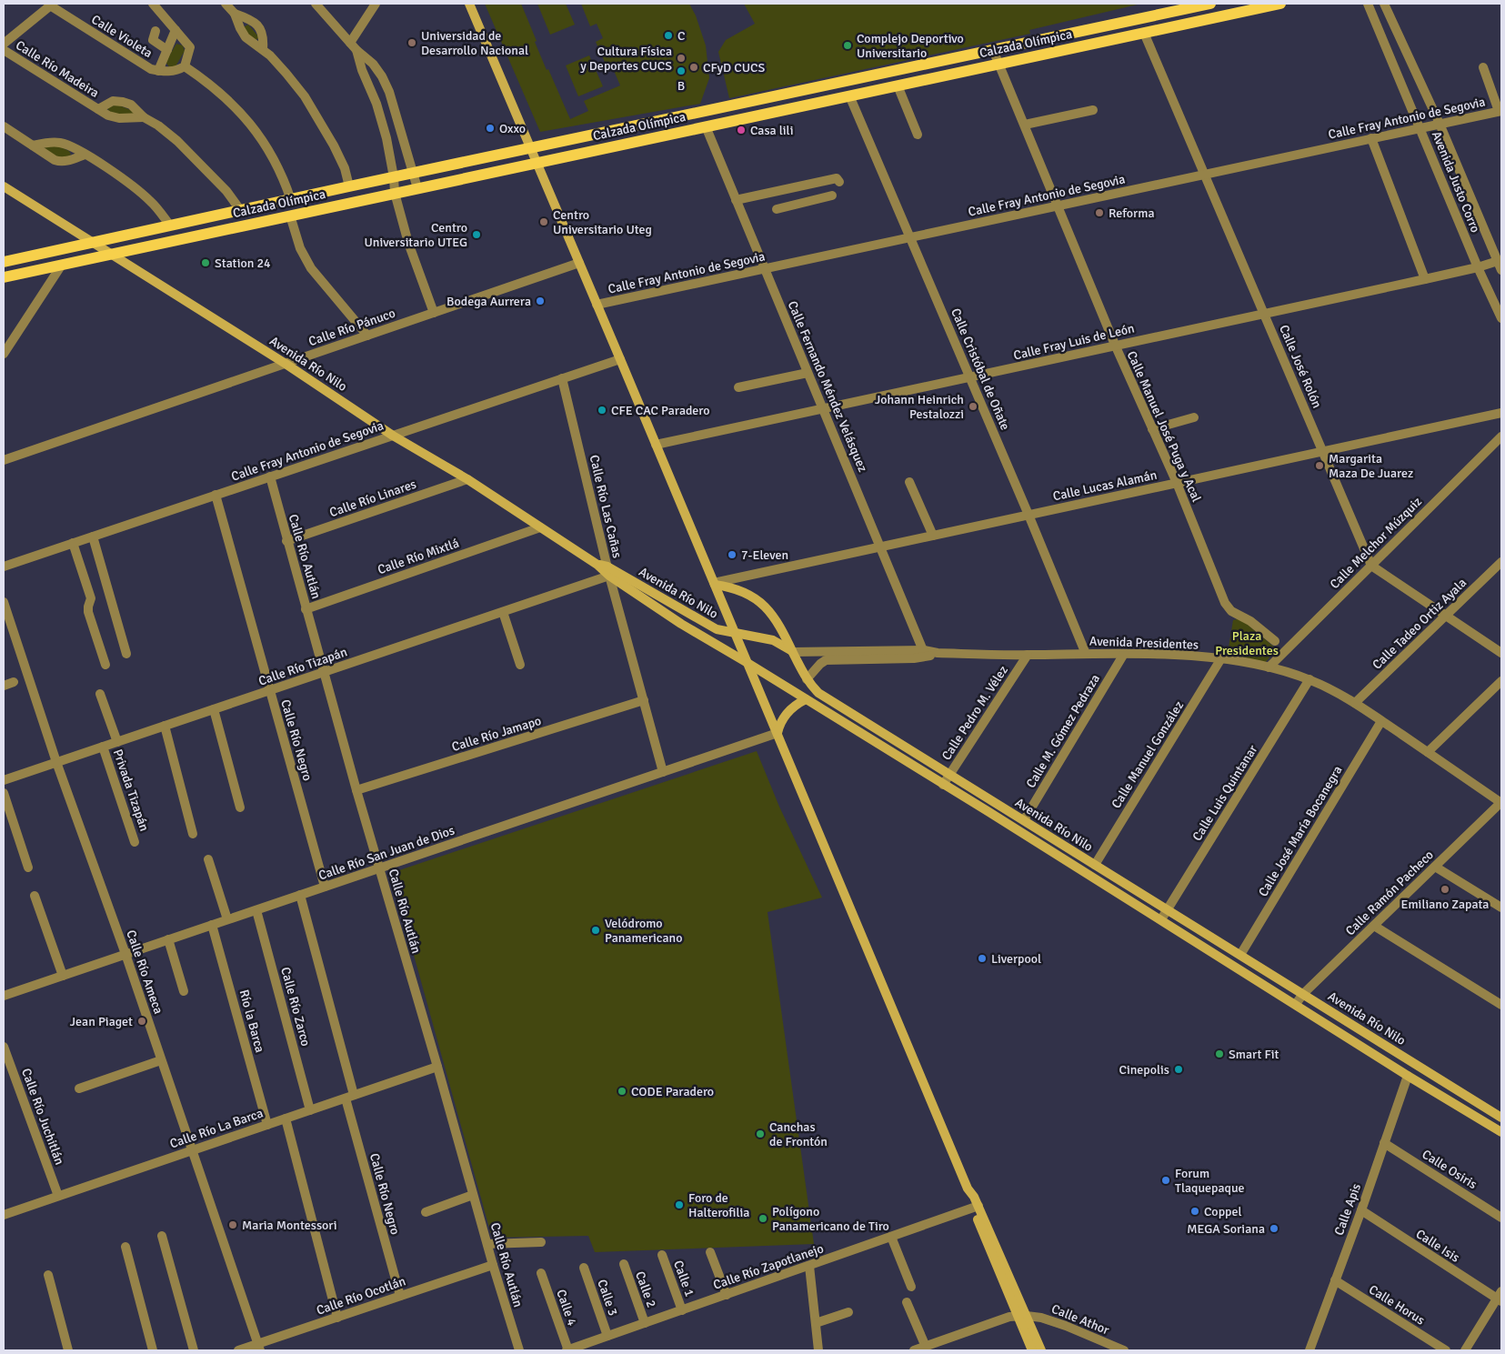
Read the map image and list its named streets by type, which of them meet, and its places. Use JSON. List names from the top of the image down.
{
  "streets": {
    "main road": ["Calzada Olímpica", "Avenida Río Nilo"],
    "street": [
      "Calle Violeta",
      "Calle Río Madeira",
      "Calle Fray Antonio de Segovia",
      "Avenida Justo Corro",
      "Calle Río Pánuco",
      "Calle Fray Luis de León",
      "Calle José Rolón",
      "Calle Cristóbal de Oñate",
      "Calle Fernando Méndez Velásquez",
      "Calle Manuel José Puga y Acal",
      "Calle Lucas Alamán",
      "Calle Río Linares",
      "Calle Río Las Cañas",
      "Calle Melchor Múzquiz",
      "Calle Río Autlán",
      "Calle Río Mixtlá",
      "Calle Tadeo Ortiz Ayala",
      "Avenida Presidentes",
      "Calle Río Tizapán",
      "Calle Pedro M. Vélez",
      "Calle M. Gómez Pedraza",
      "Calle Río Jamapo",
      "Calle Río Negro",
      "Calle Manuel González",
      "Privada Tizapán",
      "Calle Luis Quintanar",
      "Calle José María Bocanegra",
      "Calle Río San Juan de Dios",
      "Calle Ramón Pacheco",
      "Calle Río Ameca",
      "Calle Río Zarco",
      "Río la Barca",
      "Calle Río Juchitlán",
      "Calle Río La Barca",
      "Calle Osiris",
      "Calle Apis",
      "Calle Isis",
      "Calle Río Zapotlanejo",
      "Calle 1",
      "Calle 2",
      "Calle Río Ocotlán",
      "Calle 3",
      "Calle Horus",
      "Calle 4",
      "Calle Athor"
    ]
  },
  "crossings": [
    ["Calzada Olímpica", "Calle Río Madeira"],
    ["Calzada Olímpica", "Avenida Río Nilo"],
    ["Calzada Olímpica", "Calle José Rolón"],
    ["Calzada Olímpica", "Calle Cristóbal de Oñate"],
    ["Calzada Olímpica", "Calle Fernando Méndez Velásquez"],
    ["Calzada Olímpica", "Calle Manuel José Puga y Acal"],
    ["Calle Fray Antonio de Segovia", "Avenida Justo Corro"],
    ["Calle Fray Antonio de Segovia", "Avenida Río Nilo"],
    ["Calle Fray Antonio de Segovia", "Calle José Rolón"],
    ["Calle Fray Antonio de Segovia", "Calle Cristóbal de Oñate"],
    ["Calle Fray Antonio de Segovia", "Calle Fernando Méndez Velásquez"],
    ["Calle Fray Antonio de Segovia", "Calle Manuel José Puga y Acal"],
    ["Calle Fray Antonio de Segovia", "Calle Río Las Cañas"],
    ["Calle Fray Antonio de Segovia", "Calle Río Autlán"],
    ["Calle Fray Antonio de Segovia", "Calle Río Negro"],
    ["Avenida Justo Corro", "Calle Fray Luis de León"],
    ["Calle Río Pánuco", "Avenida Río Nilo"],
    ["Calle Fray Luis de León", "Calle José Rolón"],
    ["Calle Fray Luis de León", "Calle Cristóbal de Oñate"],
    ["Calle Fray Luis de León", "Calle Fernando Méndez Velásquez"],
    ["Calle Fray Luis de León", "Calle Manuel José Puga y Acal"],
    ["Avenida Río Nilo", "Calle Río Linares"],
    ["Avenida Río Nilo", "Calle Río Las Cañas"],
    ["Avenida Río Nilo", "Calle Río Mixtlá"],
    ["Avenida Río Nilo", "Avenida Presidentes"],
    ["Avenida Río Nilo", "Calle Río Tizapán"],
    ["Avenida Río Nilo", "Calle Pedro M. Vélez"],
    ["Avenida Río Nilo", "Calle M. Gómez Pedraza"],
    ["Avenida Río Nilo", "Calle Manuel González"],
    ["Avenida Río Nilo", "Calle Luis Quintanar"],
    ["Avenida Río Nilo", "Calle José María Bocanegra"],
    ["Avenida Río Nilo", "Calle Ramón Pacheco"],
    ["Avenida Río Nilo", "Calle Apis"],
    ["Calle José Rolón", "Calle Lucas Alamán"],
    ["Calle José Rolón", "Calle Melchor Múzquiz"],
    ["Calle Cristóbal de Oñate", "Calle Lucas Alamán"],
    ["Calle Cristóbal de Oñate", "Avenida Presidentes"],
    ["Calle Fernando Méndez Velásquez", "Calle Lucas Alamán"],
    ["Calle Fernando Méndez Velásquez", "Avenida Presidentes"],
    ["Calle Manuel José Puga y Acal", "Calle Lucas Alamán"],
    ["Calle Río Linares", "Calle Río Autlán"],
    ["Calle Río Las Cañas", "Calle Río Tizapán"],
    ["Calle Río Las Cañas", "Calle Río Jamapo"],
    ["Calle Río Las Cañas", "Calle Río San Juan de Dios"],
    ["Calle Melchor Múzquiz", "Avenida Presidentes"],
    ["Calle Río Autlán", "Calle Río Mixtlá"],
    ["Calle Río Autlán", "Calle Río Tizapán"],
    ["Calle Río Autlán", "Calle Río Jamapo"],
    ["Calle Río Autlán", "Calle Río San Juan de Dios"],
    ["Calle Río Autlán", "Calle Río La Barca"],
    ["Calle Río Autlán", "Calle Río Ocotlán"],
    ["Calle Tadeo Ortiz Ayala", "Avenida Presidentes"],
    ["Avenida Presidentes", "Calle Pedro M. Vélez"],
    ["Avenida Presidentes", "Calle M. Gómez Pedraza"],
    ["Avenida Presidentes", "Calle Manuel González"],
    ["Avenida Presidentes", "Calle Luis Quintanar"],
    ["Avenida Presidentes", "Calle José María Bocanegra"],
    ["Avenida Presidentes", "Calle Ramón Pacheco"],
    ["Calle Río Tizapán", "Calle Río Negro"],
    ["Calle Río Tizapán", "Privada Tizapán"],
    ["Calle Río Tizapán", "Calle Río Ameca"],
    ["Calle Río Negro", "Calle Río San Juan de Dios"],
    ["Calle Río Negro", "Calle Río La Barca"],
    ["Calle Río Negro", "Calle Río Ocotlán"],
    ["Calle Río San Juan de Dios", "Calle Río Ameca"],
    ["Calle Río San Juan de Dios", "Calle Río Zarco"],
    ["Calle Río San Juan de Dios", "Río la Barca"],
    ["Calle Río Ameca", "Calle Río La Barca"],
    ["Calle Río Ameca", "Calle Río Ocotlán"],
    ["Calle Río Zarco", "Calle Río La Barca"],
    ["Río la Barca", "Calle Río La Barca"],
    ["Calle Río Juchitlán", "Calle Río La Barca"],
    ["Calle Osiris", "Calle Apis"],
    ["Calle Apis", "Calle Isis"],
    ["Calle Apis", "Calle Horus"],
    ["Calle Río Zapotlanejo", "Calle 1"],
    ["Calle Río Zapotlanejo", "Calle 2"],
    ["Calle Río Zapotlanejo", "Calle 3"],
    ["Calle Río Zapotlanejo", "Calle 4"]
  ],
  "parks": ["Plaza Presidentes"],
  "places": [
    "C",
    "Universidad de Desarrollo Nacional",
    "Complejo Deportivo Universitario",
    "Cultura Física y Deportes CUCS",
    "CFyD CUCS",
    "B",
    "Oxxo",
    "Casa lili",
    "Reforma",
    "Centro Universitario Uteg",
    "Centro Universitario UTEG",
    "Station 24",
    "Bodega Aurrera",
    "Johann Heinrich Pestalozzi",
    "CFE CAC Paradero",
    "Margarita Maza De Juarez",
    "7-Eleven",
    "Emiliano Zapata",
    "Velódromo Panamericano",
    "Liverpool",
    "Jean Piaget",
    "Smart Fit",
    "Cinepolis",
    "CODE Paradero",
    "Canchas de Frontón",
    "Forum Tlaquepaque",
    "Foro de Halterofilia",
    "Coppel",
    "Polígono Panamericano de Tiro",
    "Maria Montessori",
    "MEGA Soriana"
  ]
}
